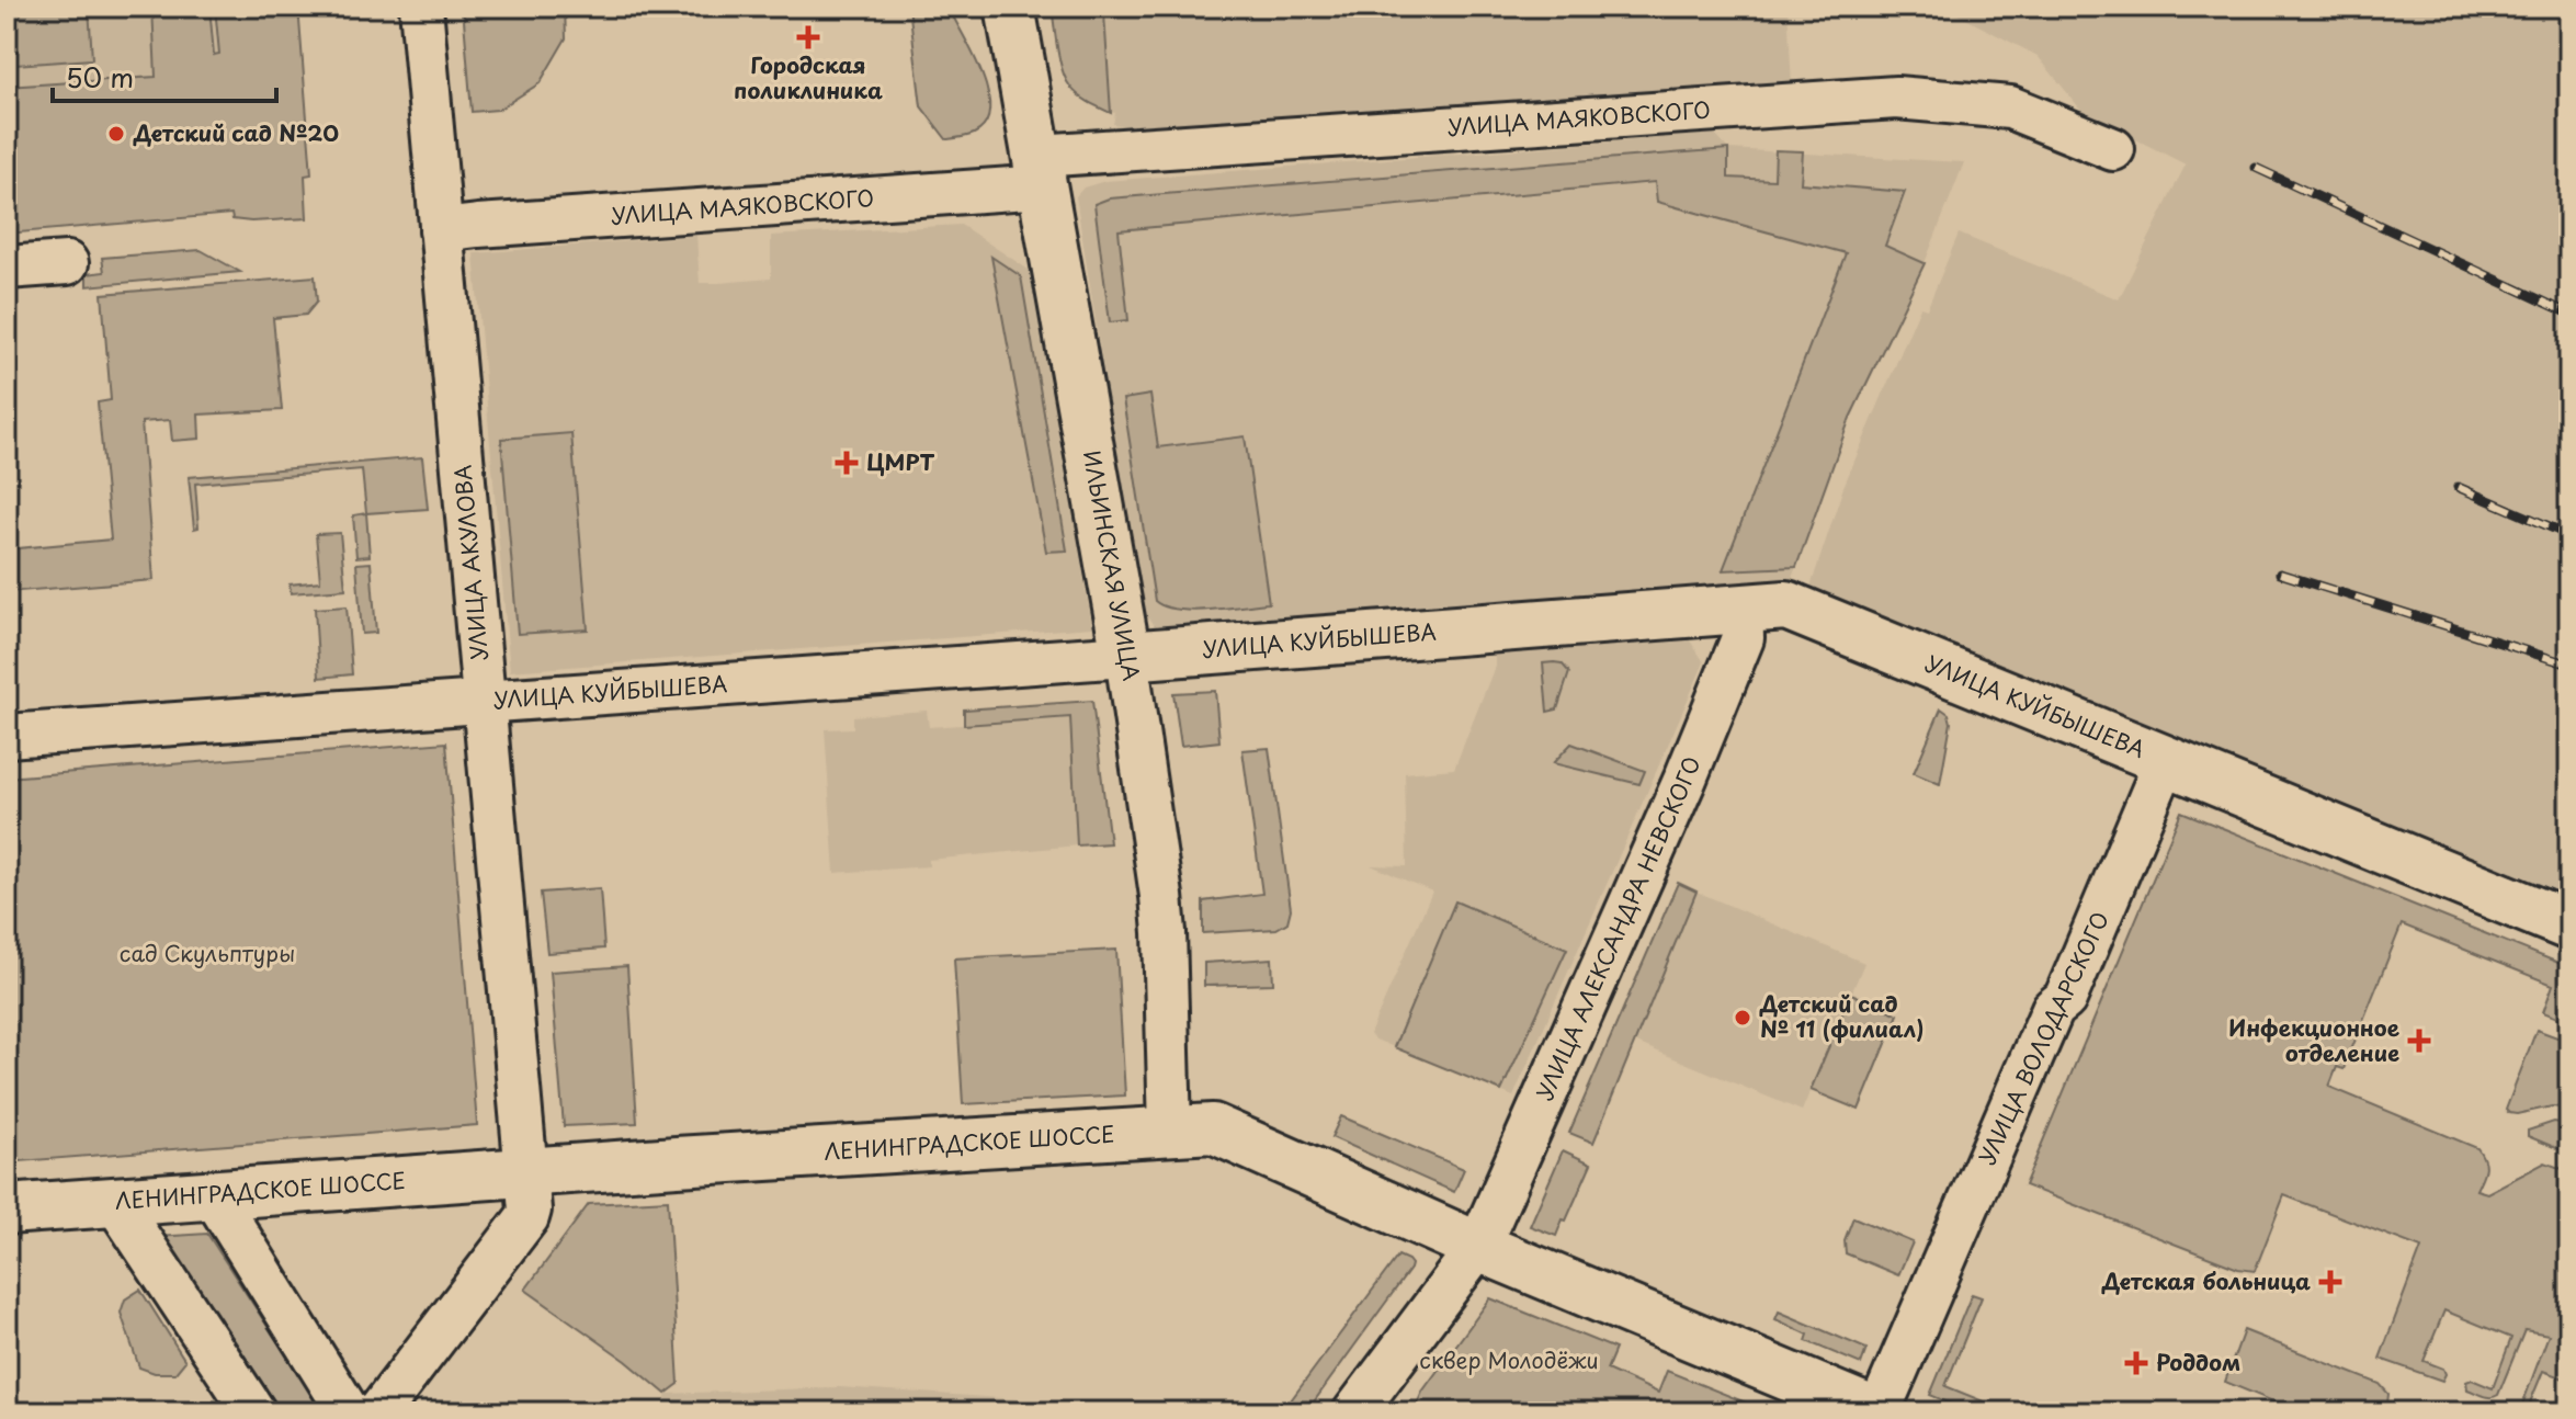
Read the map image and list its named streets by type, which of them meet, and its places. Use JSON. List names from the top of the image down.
{
  "streets": {
    "main road": ["ИЛЬИНСКАЯ УЛИЦА", "УЛИЦА КУЙБЫШЕВА", "ЛЕНИНГРАДСКОЕ ШОССЕ"],
    "street": [
      "УЛИЦА МАЯКОВСКОГО",
      "УЛИЦА АКУЛОВА",
      "УЛИЦА АЛЕКСАНДРА НЕВСКОГО",
      "УЛИЦА ВОЛОДАРСКОГО"
    ]
  },
  "crossings": [
    ["УЛИЦА МАЯКОВСКОГО", "УЛИЦА АКУЛОВА"],
    ["УЛИЦА МАЯКОВСКОГО", "ИЛЬИНСКАЯ УЛИЦА"],
    ["УЛИЦА АКУЛОВА", "УЛИЦА КУЙБЫШЕВА"],
    ["УЛИЦА АКУЛОВА", "ЛЕНИНГРАДСКОЕ ШОССЕ"],
    ["ИЛЬИНСКАЯ УЛИЦА", "УЛИЦА КУЙБЫШЕВА"],
    ["ИЛЬИНСКАЯ УЛИЦА", "ЛЕНИНГРАДСКОЕ ШОССЕ"],
    ["УЛИЦА КУЙБЫШЕВА", "УЛИЦА АЛЕКСАНДРА НЕВСКОГО"],
    ["УЛИЦА КУЙБЫШЕВА", "УЛИЦА ВОЛОДАРСКОГО"],
    ["УЛИЦА АЛЕКСАНДРА НЕВСКОГО", "ЛЕНИНГРАДСКОЕ ШОССЕ"],
    ["УЛИЦА ВОЛОДАРСКОГО", "ЛЕНИНГРАДСКОЕ ШОССЕ"]
  ],
  "parks": ["сад Скульптуры", "сквер Молодёжи"],
  "places": {
    "health": [
      "Городская поликлиника",
      "ЦМРТ",
      "Инфекционное отделение",
      "Детская больница",
      "Роддом"
    ],
    "other": ["Детский сад №20", "Детский сад № 11 (филиал)"]
  },
  "scale_bar": "50 m"
}
